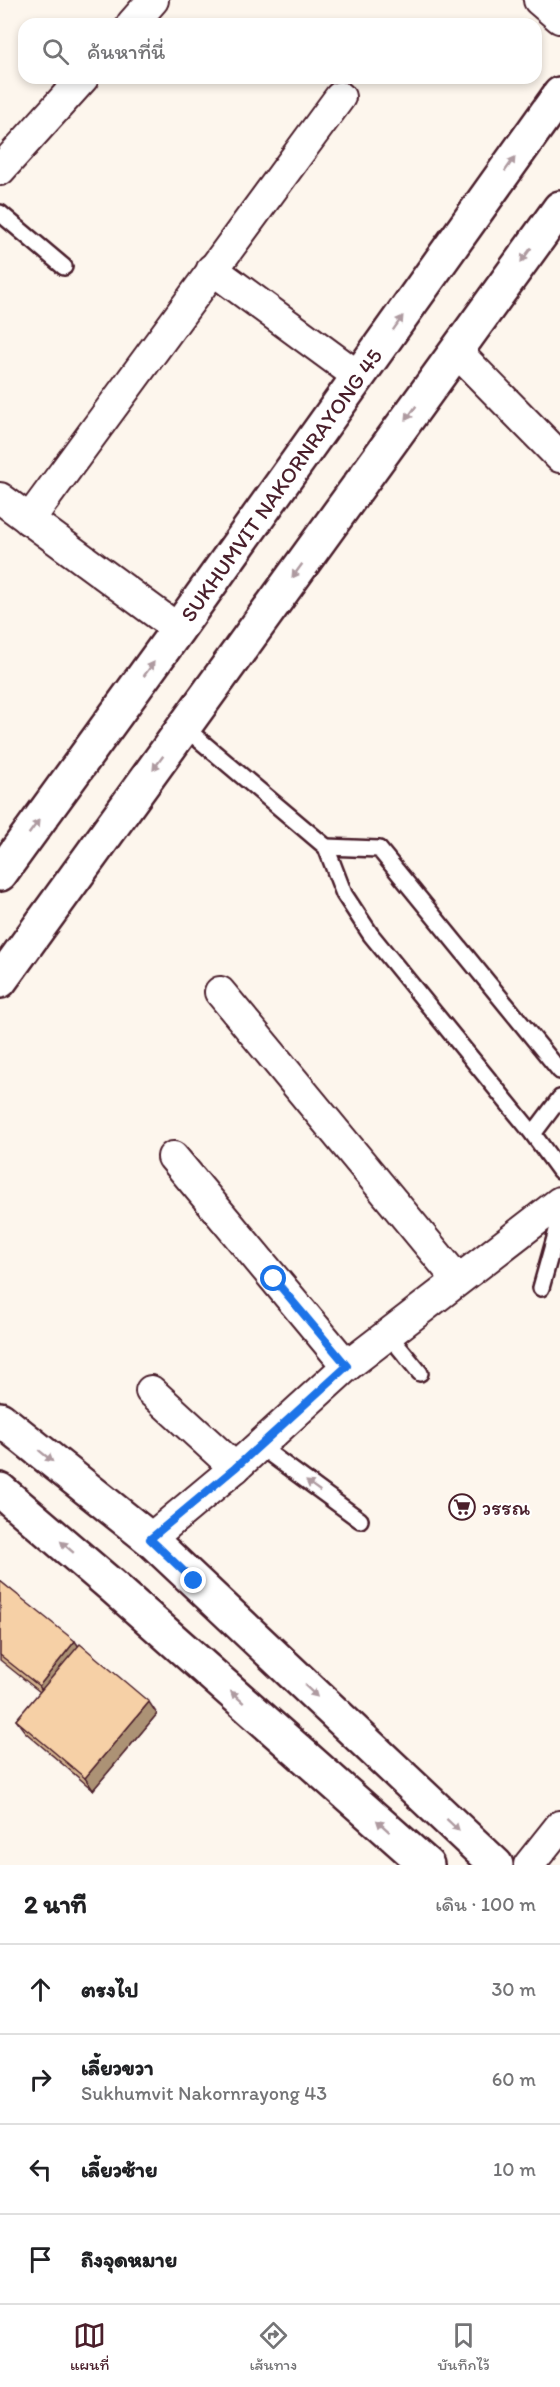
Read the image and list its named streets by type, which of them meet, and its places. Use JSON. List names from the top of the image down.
{
  "streets": {
    "main road": ["SUKHUMVIT NAKORNRAYONG 45"]
  },
  "places": {
    "supermarket": ["วรรณ"]
  },
  "page": {
    "search": "ค้นหาที่นี่",
    "heading": ["2 นาที", "เดิน · 100 m"],
    "list": [
      ["ตรงไป", "30 m"],
      ["เลี้ยวขวา", "Sukhumvit Nakornrayong 43", "60 m"],
      ["เลี้ยวซ้าย", "10 m"],
      "ถึงจุดหมาย"
    ],
    "nav": ["แผนที่", "เส้นทาง", "บันทึกไว้"]
  }
}
